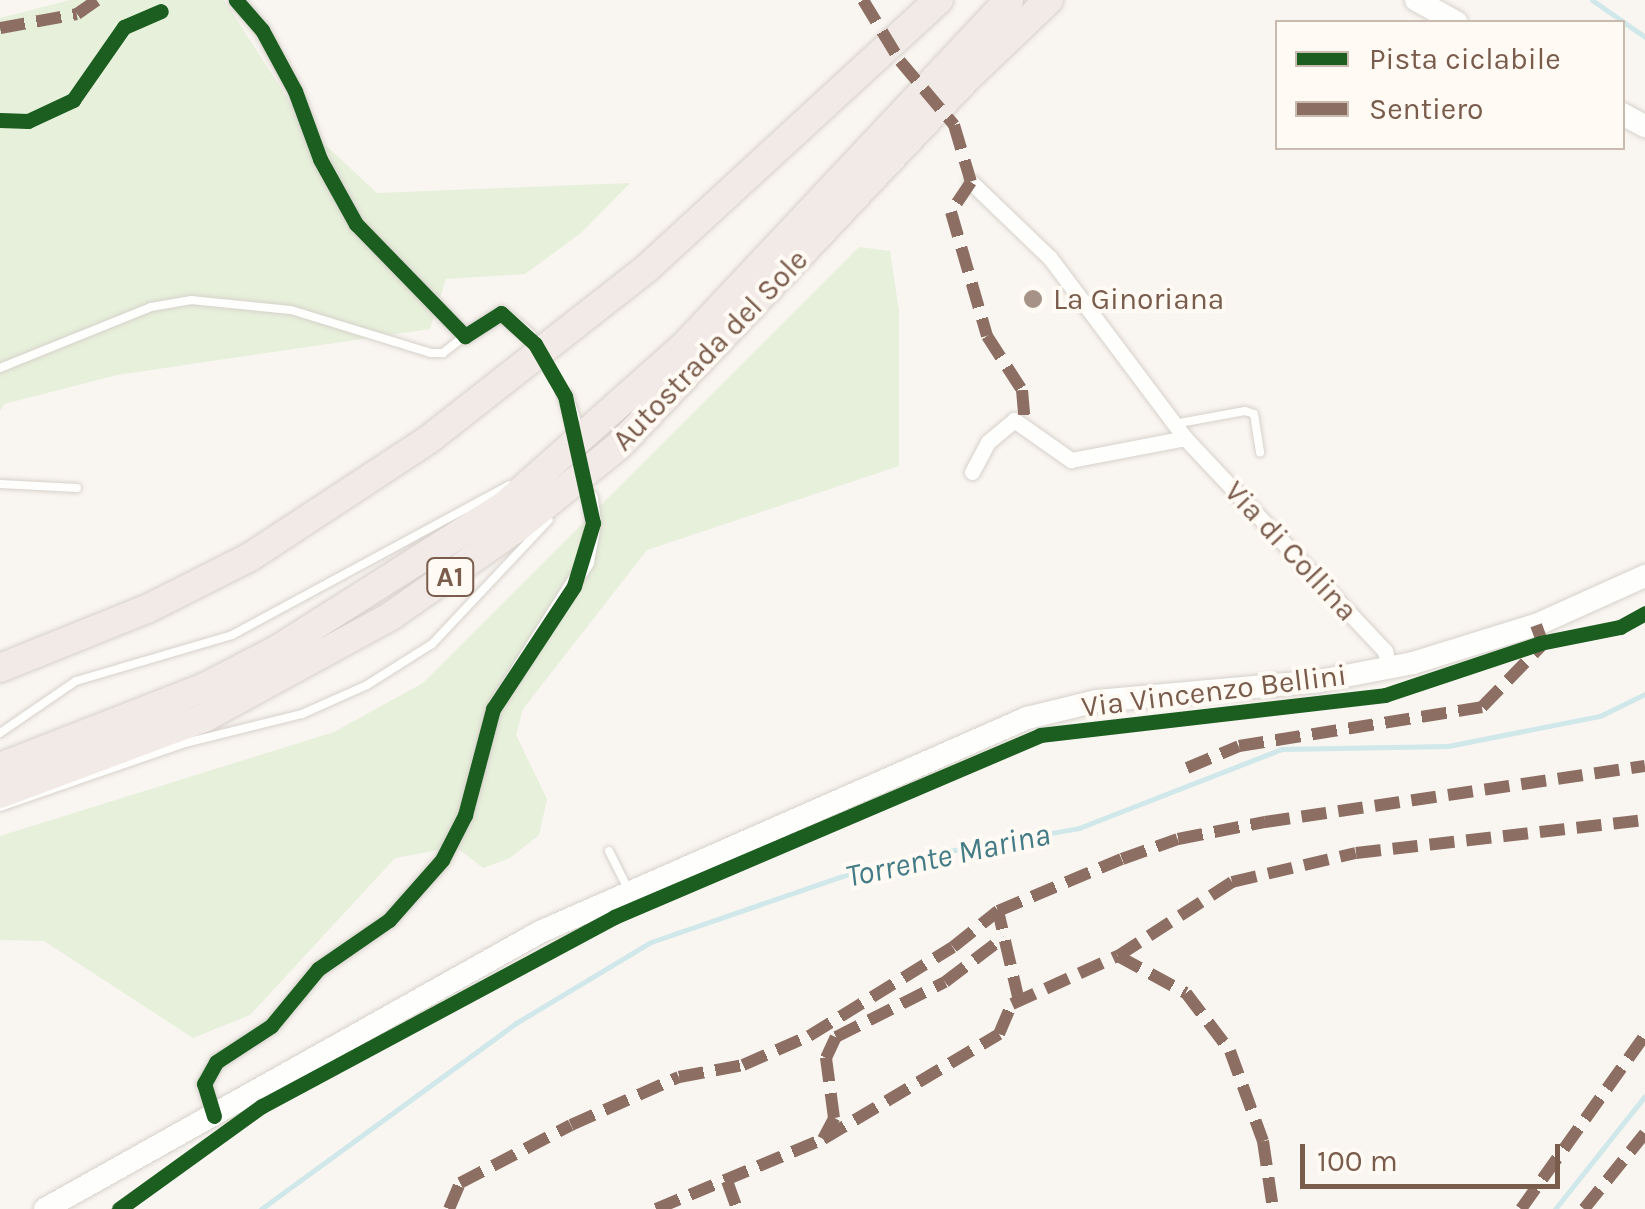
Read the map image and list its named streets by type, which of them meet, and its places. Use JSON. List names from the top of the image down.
{
  "streets": {
    "highway": ["Autostrada del Sole", "A1"],
    "main road": ["Via Vincenzo Bellini"],
    "street": ["Via di Collina"]
  },
  "crossings": [
    ["Via di Collina", "Via Vincenzo Bellini"]
  ],
  "water": ["Torrente Marina"],
  "places": ["La Ginoriana"],
  "legend": ["Pista ciclabile", "Sentiero"],
  "scale_bar": "100 m"
}
